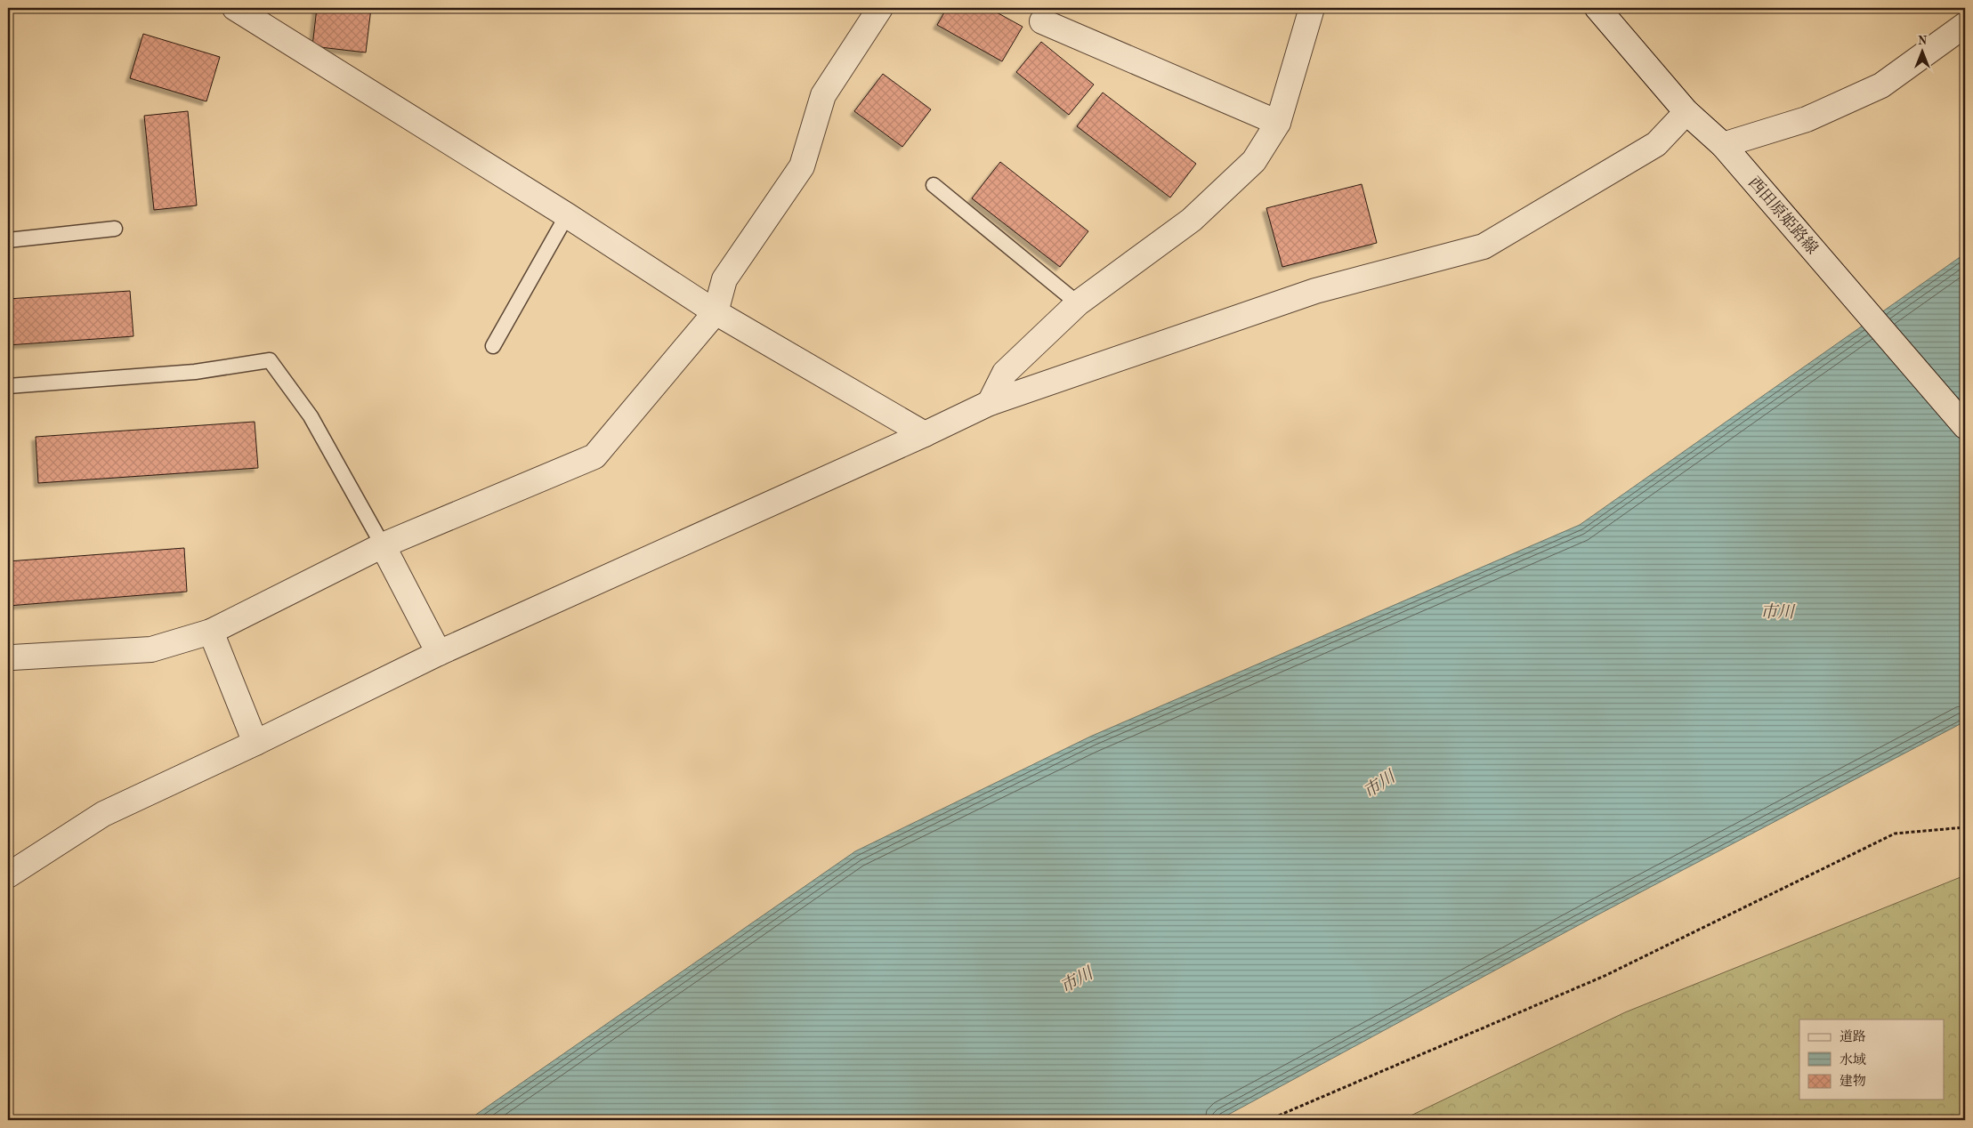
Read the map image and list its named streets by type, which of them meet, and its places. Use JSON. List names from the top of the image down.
{
  "streets": {
    "street": ["西田原姫路線"]
  },
  "water": ["市川"],
  "legend": ["道路", "水域", "建物"],
  "north": "top"
}
